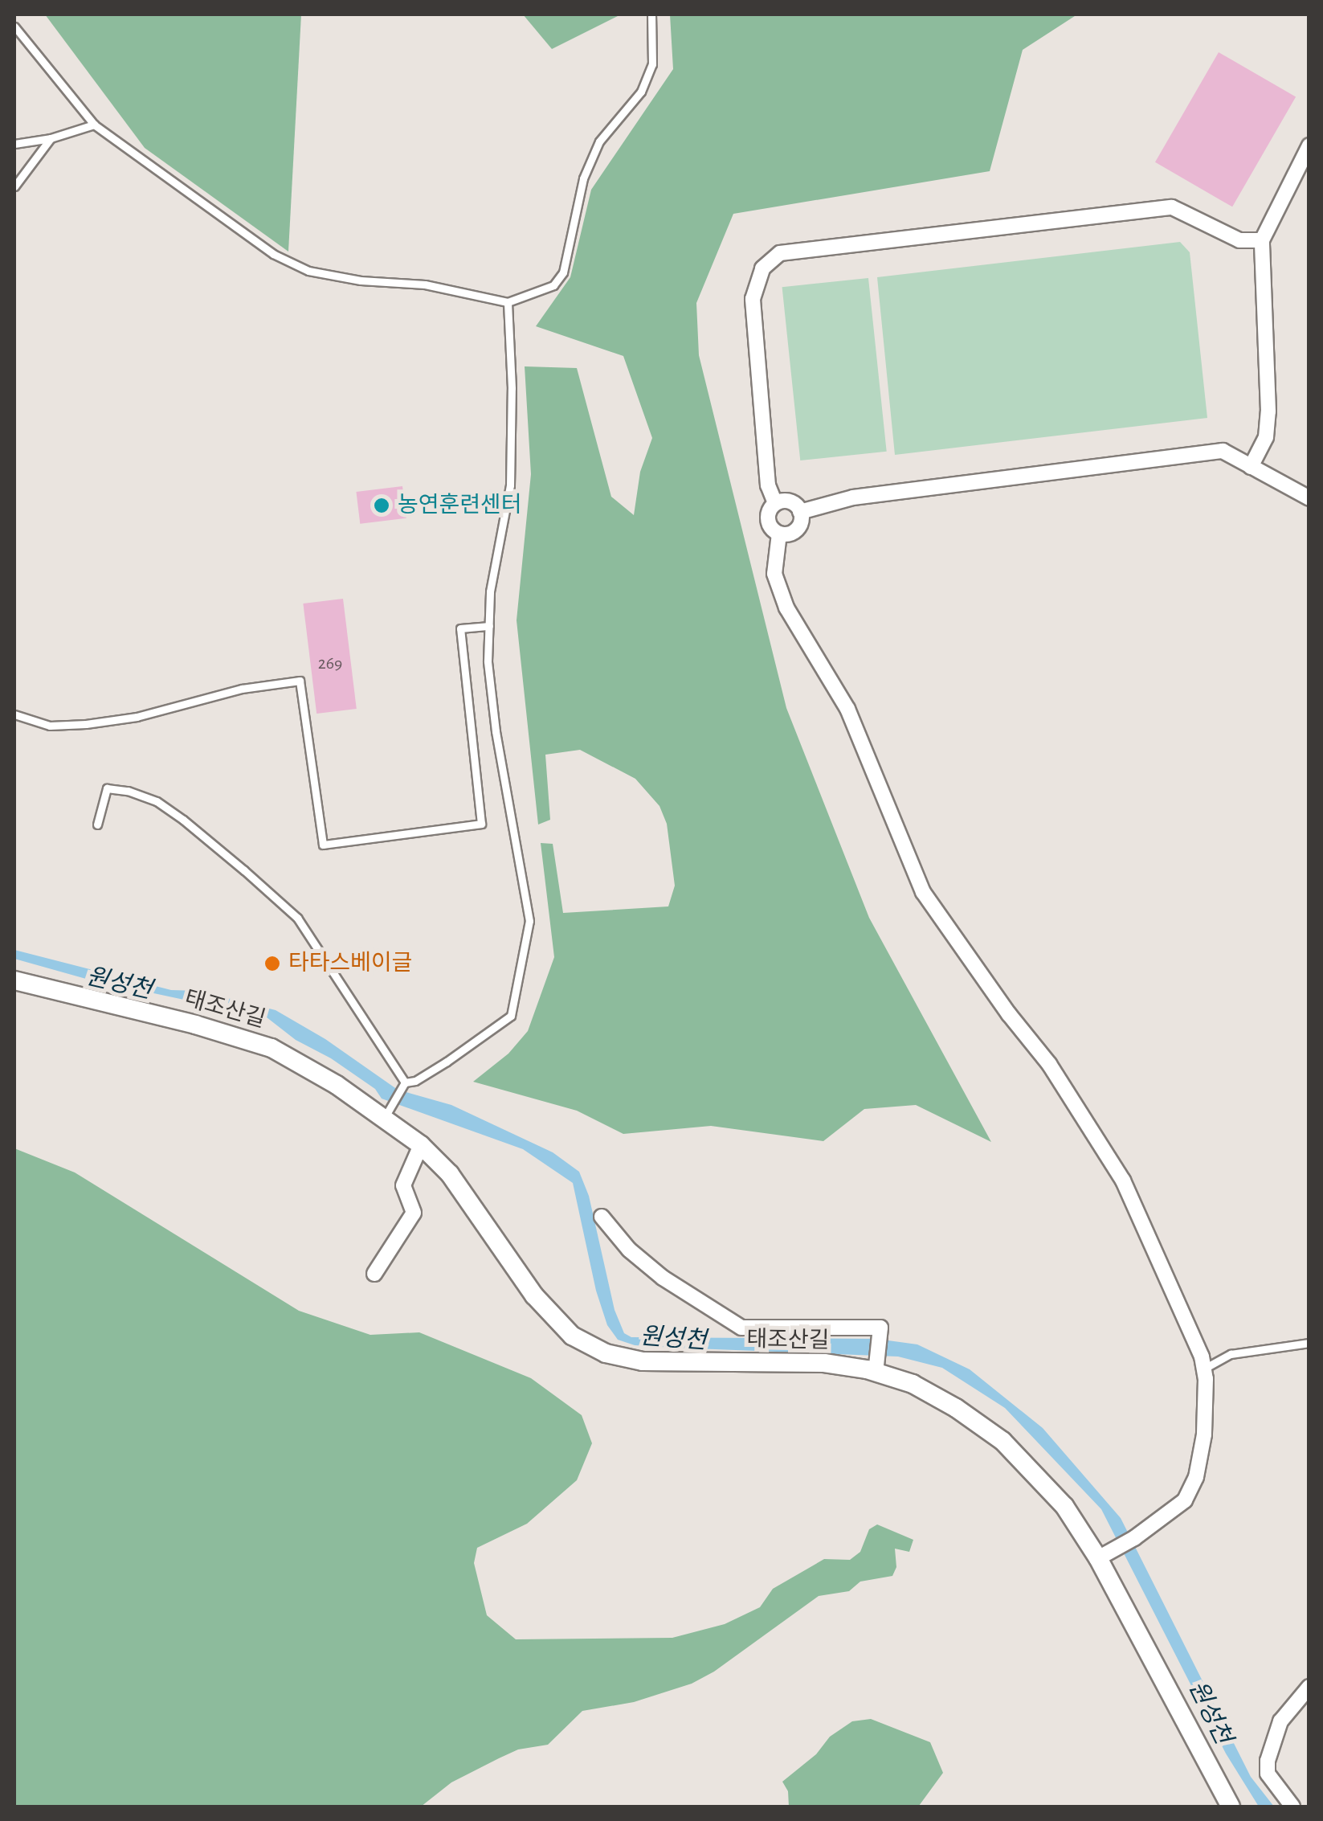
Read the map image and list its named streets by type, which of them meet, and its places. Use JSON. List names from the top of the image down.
{
  "streets": {
    "street": ["태조산길"]
  },
  "water": ["원성천"],
  "places": ["농연훈련센터", "타타스베이글"],
  "house_numbers": ["269"]
}
